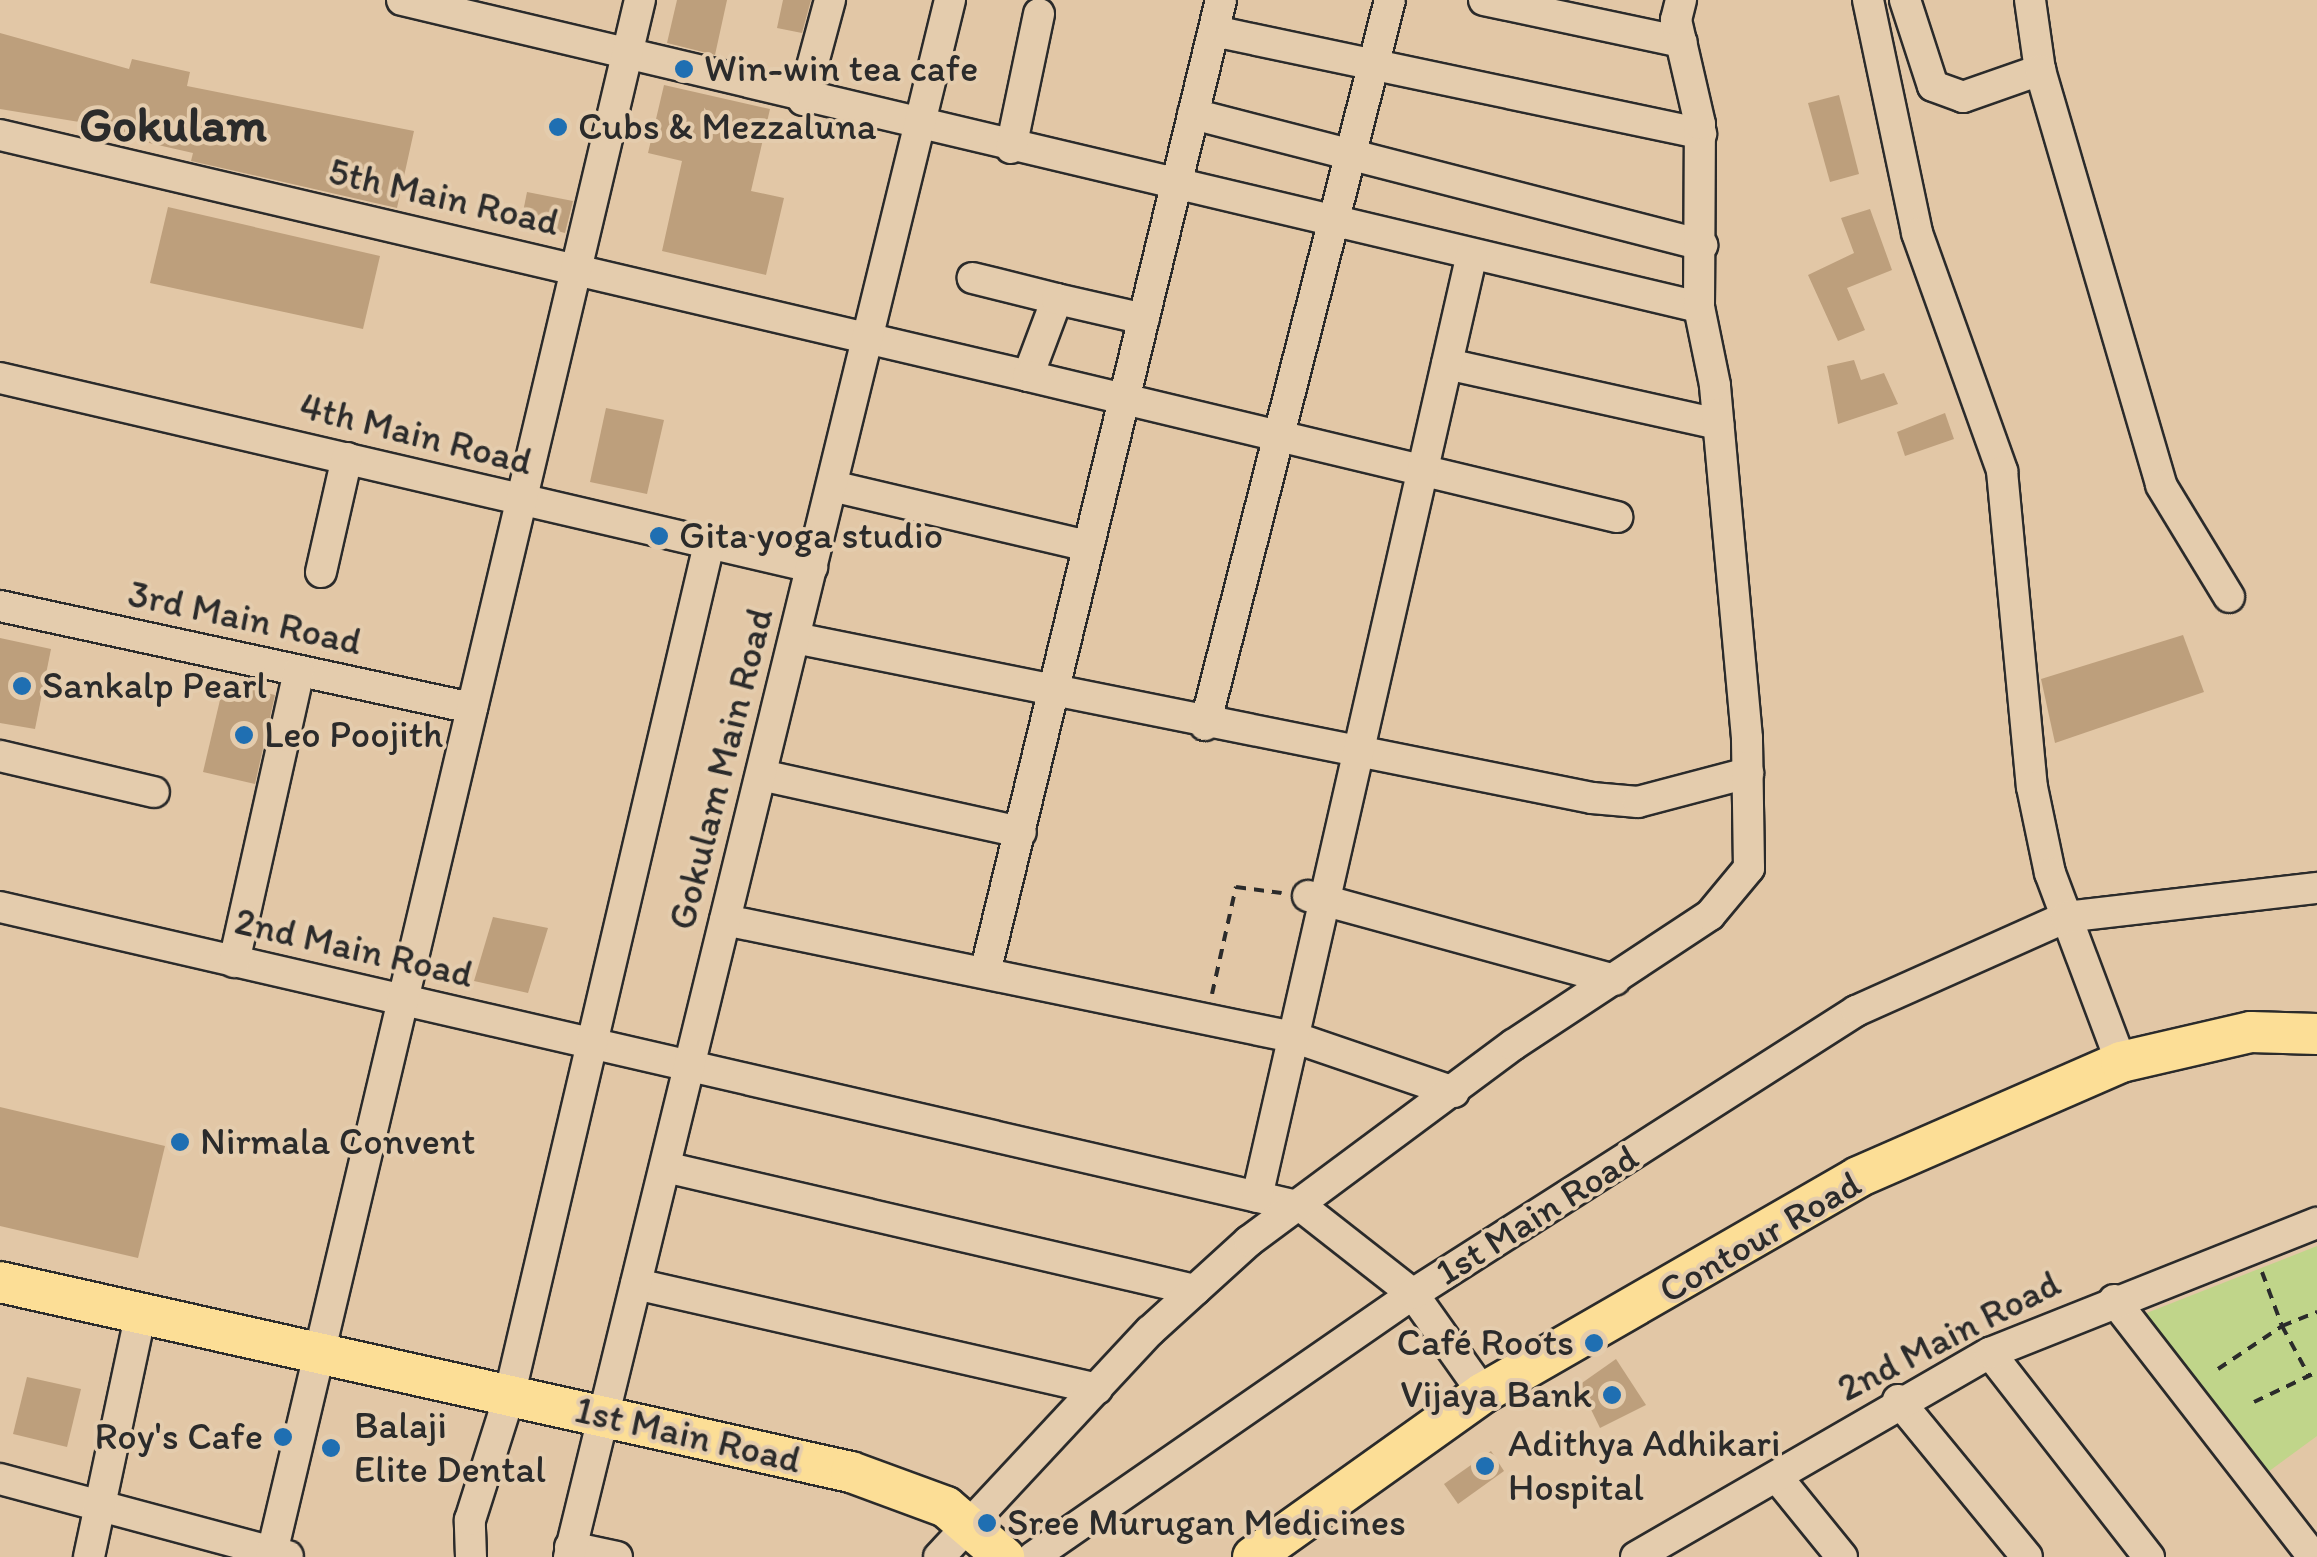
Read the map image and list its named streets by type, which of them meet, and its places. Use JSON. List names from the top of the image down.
{
  "streets": {
    "main road": ["1st Main Road", "Contour Road"],
    "street": [
      "5th Main Road",
      "4th Main Road",
      "3rd Main Road",
      "Gokulam Main Road",
      "2nd Main Road"
    ]
  },
  "crossings": [
    ["5th Main Road", "Gokulam Main Road"],
    ["4th Main Road", "Gokulam Main Road"],
    ["Gokulam Main Road", "2nd Main Road"],
    ["Gokulam Main Road", "1st Main Road"]
  ],
  "districts": ["Gokulam"],
  "places": [
    "Win-win tea cafe",
    "Cubs & Mezzaluna",
    "Gita yoga studio",
    "Sankalp Pearl",
    "Leo Poojith",
    "Nirmala Convent",
    "Café Roots",
    "Vijaya Bank",
    "Roy's Cafe",
    "Balaji Elite Dental",
    "Adithya Adhikari Hospital",
    "Sree Murugan Medicines"
  ]
}
